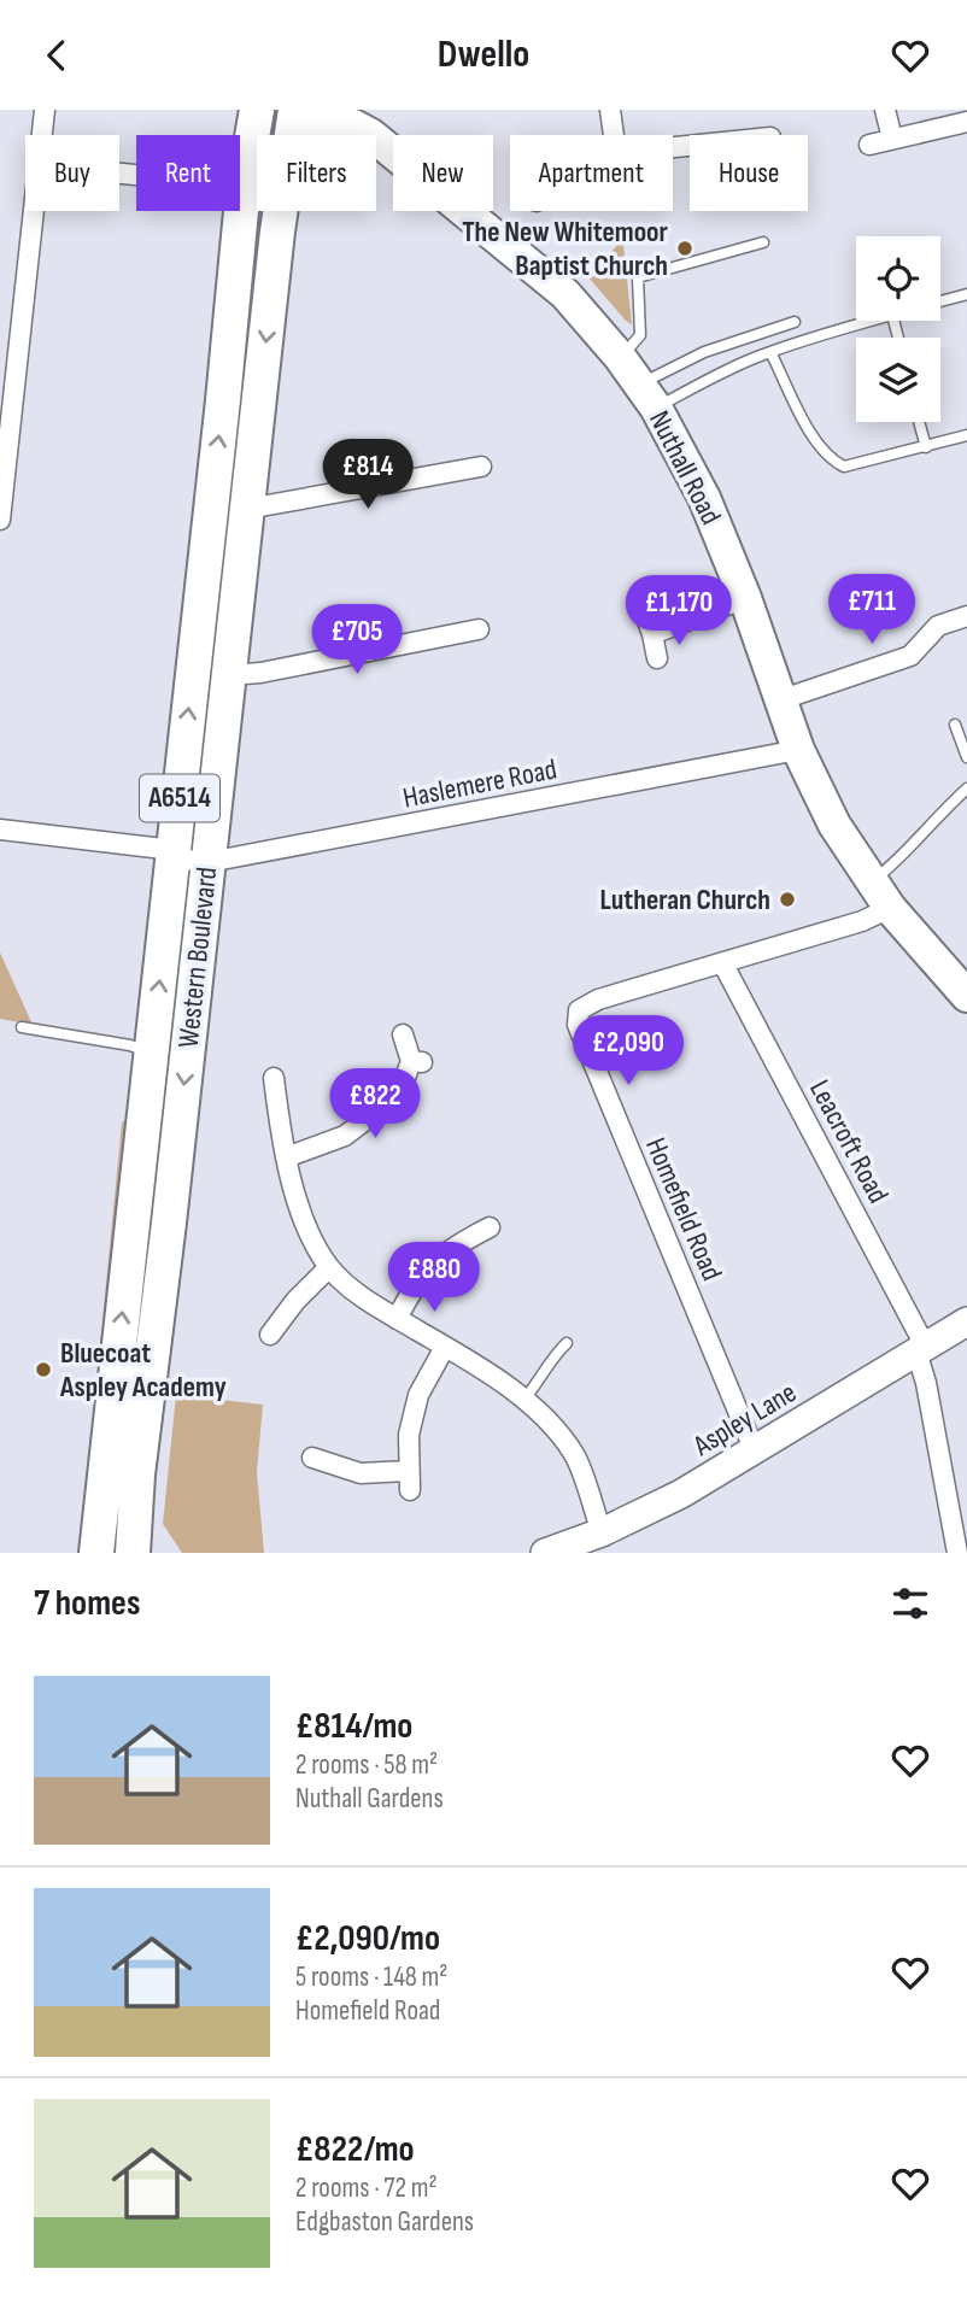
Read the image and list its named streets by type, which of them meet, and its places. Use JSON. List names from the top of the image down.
{
  "streets": {
    "highway": ["A6514", "Western Boulevard"],
    "main road": ["Nuthall Road", "Aspley Lane"],
    "street": ["Haslemere Road", "Leacroft Road", "Homefield Road"]
  },
  "crossings": [
    ["Nuthall Road", "Haslemere Road"],
    ["Nuthall Road", "Western Boulevard"],
    ["Nuthall Road", "Homefield Road"],
    ["Haslemere Road", "Western Boulevard"],
    ["Leacroft Road", "Homefield Road"],
    ["Leacroft Road", "Aspley Lane"],
    ["Homefield Road", "Aspley Lane"]
  ],
  "places": ["The New Whitemoor Baptist Church", "Lutheran Church", "Bluecoat Aspley Academy"],
  "page": {
    "header": "Dwello",
    "chip": [
      "Buy",
      "Rent",
      "Filters",
      "New",
      "Apartment",
      "House"
    ],
    "price": [
      "£814",
      "£711",
      "£1,170",
      "£705",
      "£2,090",
      "£822",
      "£880"
    ],
    "heading": "7 homes",
    "list": [
      {
        "name": "£814/mo",
        "note": "2 rooms · 58 m² · Nuthall Gardens"
      },
      {
        "name": "£2,090/mo",
        "note": "5 rooms · 148 m² · Homefield Road"
      },
      {
        "name": "£822/mo",
        "note": "2 rooms · 72 m² · Edgbaston Gardens"
      }
    ]
  }
}
